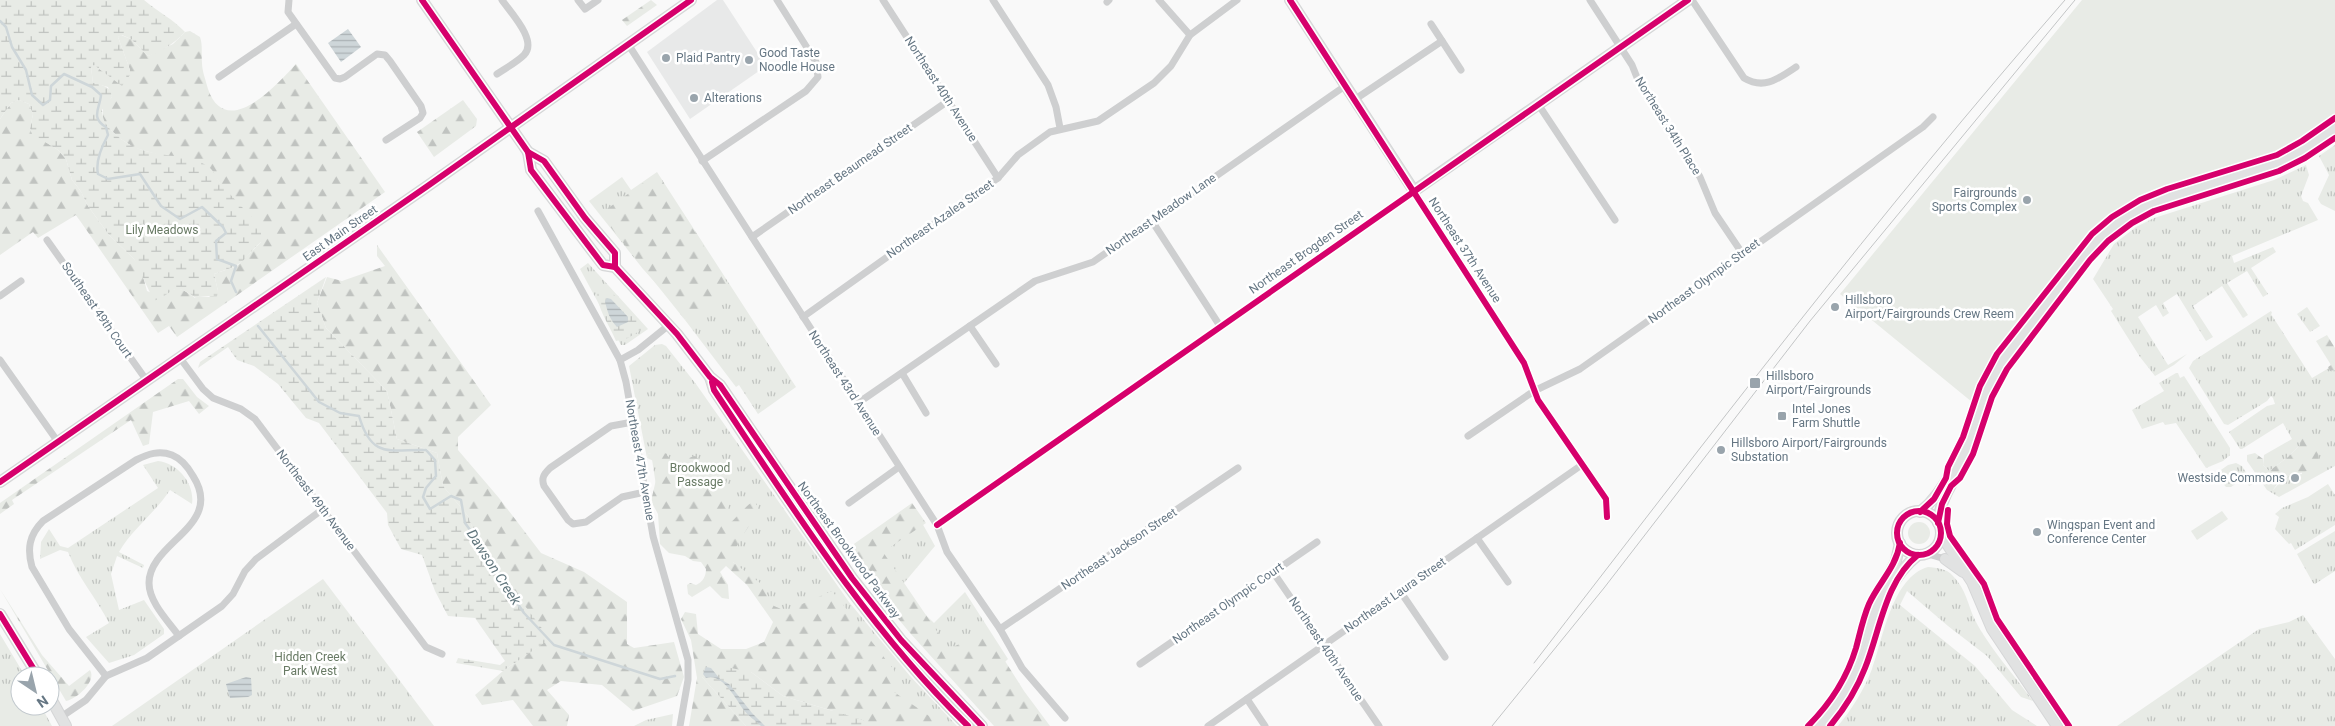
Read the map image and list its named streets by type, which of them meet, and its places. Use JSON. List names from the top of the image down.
{
  "streets": {
    "street": [
      "Northeast 40th Avenue",
      "Northeast 34th Place",
      "Northeast Beaumead Street",
      "Northeast Meadow Lane",
      "Northeast Azalea Street",
      "East Main Street",
      "Northeast 37th Avenue",
      "Northeast Brogden Street",
      "Northeast Olympic Street",
      "Southeast 49th Court",
      "Northeast 43rd Avenue",
      "Northeast 47th Avenue",
      "Northeast 49th Avenue",
      "Northeast Jackson Street",
      "Northeast Brookwood Parkway",
      "Northeast Laura Street",
      "Northeast Olympic Court"
    ]
  },
  "crossings": [
    ["Northeast 40th Avenue", "Northeast Beaumead Street"],
    ["Northeast 40th Avenue", "Northeast Azalea Street"],
    ["Northeast 40th Avenue", "Northeast Laura Street"],
    ["Northeast 40th Avenue", "Northeast Olympic Court"],
    ["Northeast 34th Place", "Northeast Brogden Street"],
    ["Northeast 34th Place", "Northeast Olympic Street"],
    ["Northeast Beaumead Street", "Northeast 43rd Avenue"],
    ["Northeast Meadow Lane", "Northeast 37th Avenue"],
    ["Northeast Meadow Lane", "Northeast 43rd Avenue"],
    ["Northeast Azalea Street", "Northeast 43rd Avenue"],
    ["East Main Street", "Southeast 49th Court"],
    ["East Main Street", "Northeast 43rd Avenue"],
    ["East Main Street", "Northeast 49th Avenue"],
    ["East Main Street", "Northeast Brookwood Parkway"],
    ["Northeast 37th Avenue", "Northeast Brogden Street"],
    ["Northeast 37th Avenue", "Northeast Olympic Street"],
    ["Northeast 37th Avenue", "Northeast Laura Street"],
    ["Northeast Brogden Street", "Northeast 43rd Avenue"],
    ["Northeast 43rd Avenue", "Northeast Jackson Street"]
  ],
  "water": ["Dawson Creek"],
  "parks": ["Lily Meadows", "Brookwood Passage", "Hidden Creek Park West"],
  "places": {
    "other": [
      "Plaid Pantry",
      "Good Taste Noodle House",
      "Alterations",
      "Fairgrounds Sports Complex",
      "Hillsboro Airport/Fairgrounds Crew Reem",
      "Hillsboro Airport/Fairgrounds Substation",
      "Westside Commons",
      "Wingspan Event and Conference Center"
    ],
    "transit": ["Hillsboro Airport/Fairgrounds", "Intel Jones Farm Shuttle"]
  },
  "north": "bottom right"
}
